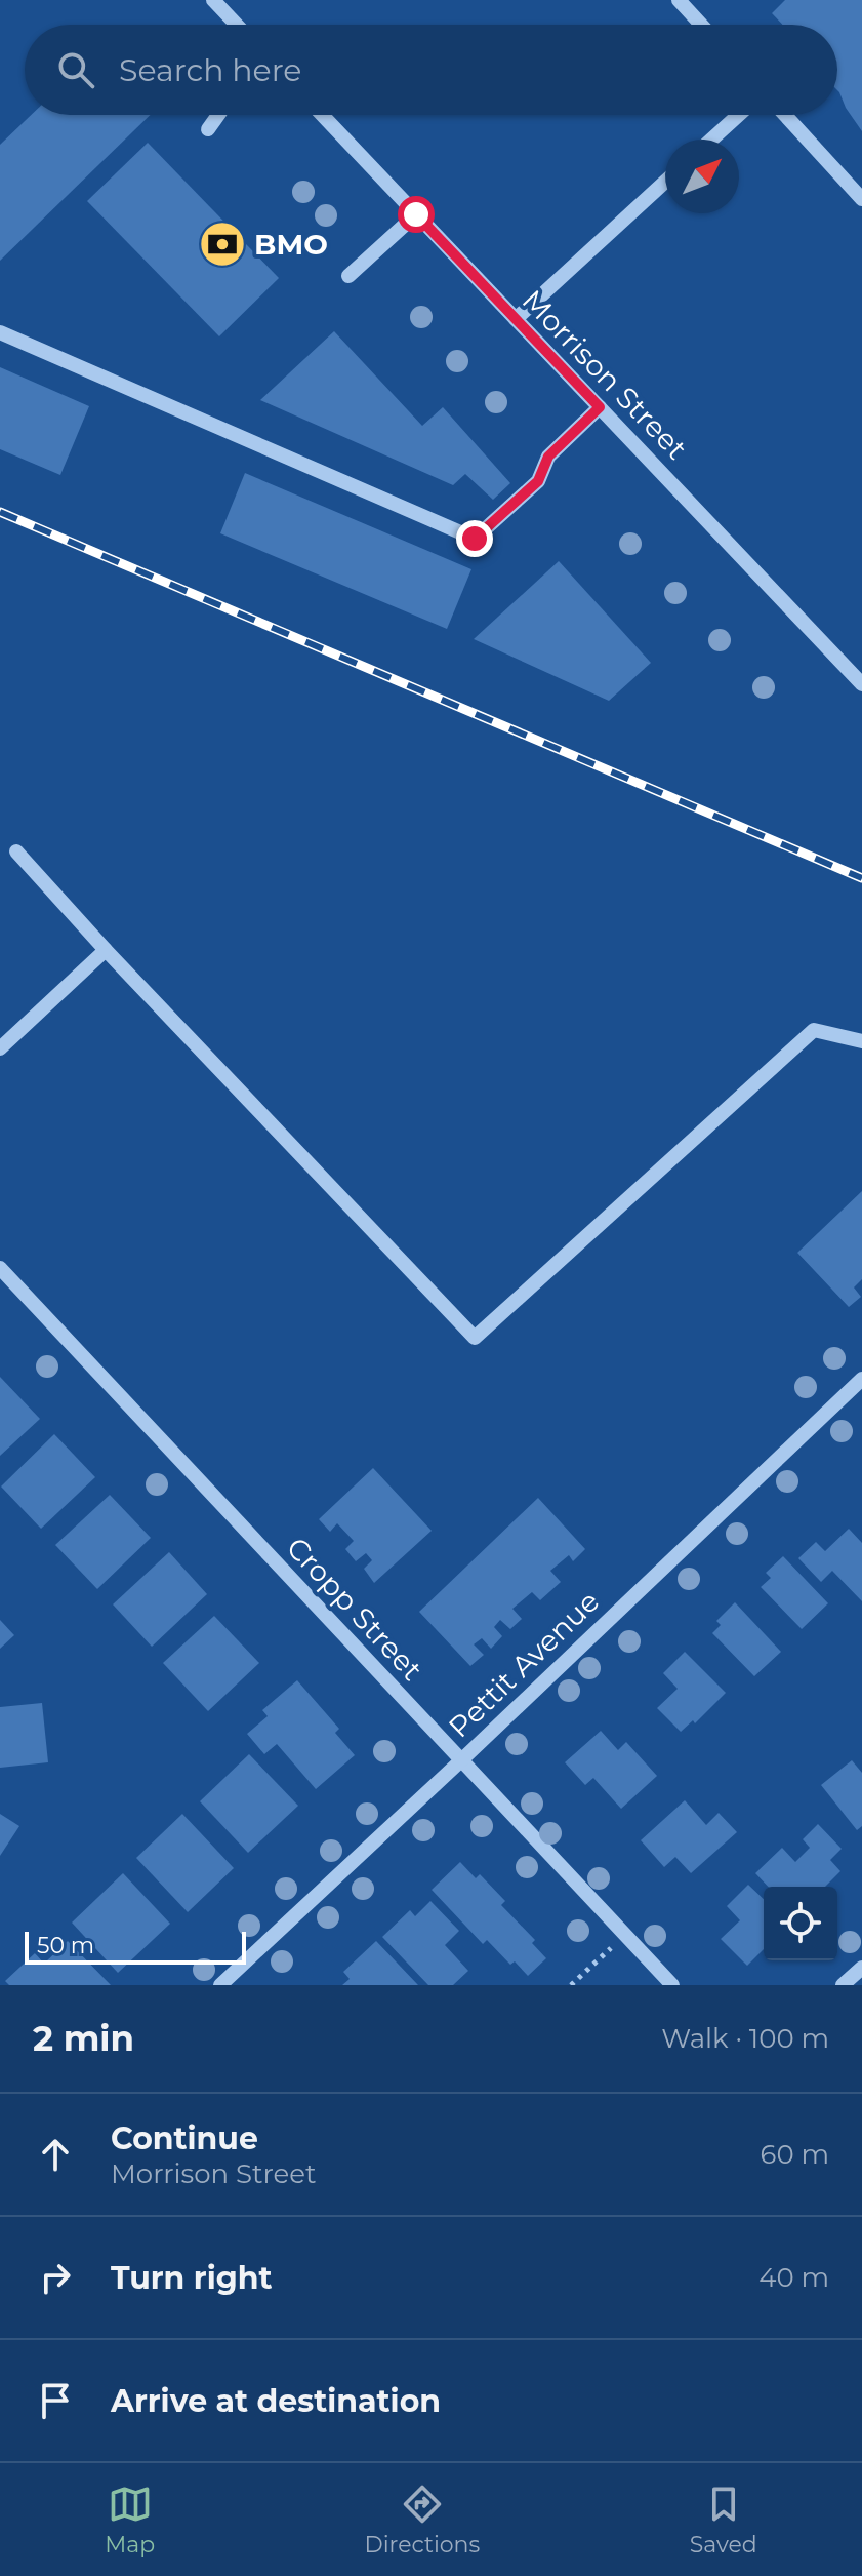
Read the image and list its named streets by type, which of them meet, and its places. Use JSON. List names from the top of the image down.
{
  "streets": {
    "street": ["Morrison Street", "Cropp Street", "Pettit Avenue"]
  },
  "crossings": [
    ["Cropp Street", "Pettit Avenue"]
  ],
  "places": {
    "bank": ["BMO"]
  },
  "scale_bar": "50 m",
  "north": "top right",
  "page": {
    "search": "Search here",
    "scale": "50 m",
    "heading": ["2 min", "Walk · 100 m"],
    "list": [
      ["Continue", "Morrison Street", "60 m"],
      ["Turn right", "40 m"],
      "Arrive at destination"
    ],
    "nav": ["Map", "Directions", "Saved"]
  }
}
